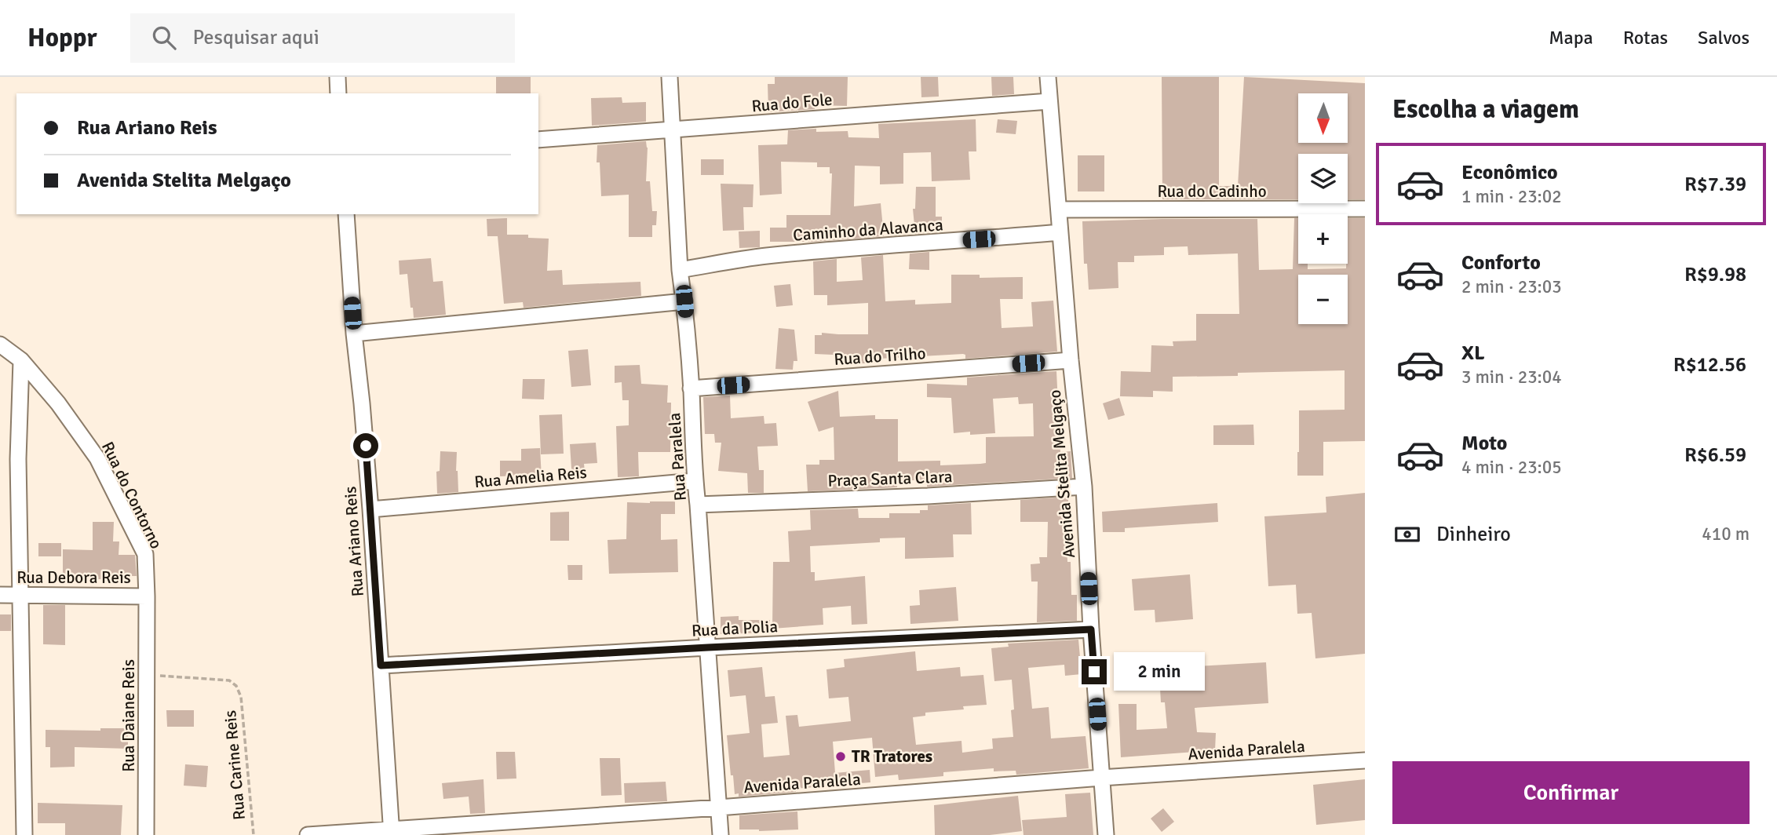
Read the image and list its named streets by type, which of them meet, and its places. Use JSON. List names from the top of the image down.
{
  "streets": {
    "street": [
      "Rua do Fole",
      "Rua do Cadinho",
      "Caminho da Alavanca",
      "Rua do Trilho",
      "Rua Paralela",
      "Avenida Stelita Melgaço",
      "Rua Amelia Reis",
      "Praça Santa Clara",
      "Rua do Contorno",
      "Rua Ariano Reis",
      "Rua Debora Reis",
      "Rua da Polia",
      "Rua Daiane Reis",
      "Avenida Paralela"
    ],
    "path": ["Rua Carine Reis"]
  },
  "crossings": [
    ["Rua do Fole", "Rua Paralela"],
    ["Rua do Fole", "Avenida Stelita Melgaço"],
    ["Rua do Cadinho", "Avenida Stelita Melgaço"],
    ["Caminho da Alavanca", "Rua Paralela"],
    ["Caminho da Alavanca", "Avenida Stelita Melgaço"],
    ["Rua do Trilho", "Rua Paralela"],
    ["Rua do Trilho", "Avenida Stelita Melgaço"],
    ["Rua Paralela", "Rua Amelia Reis"],
    ["Rua Paralela", "Praça Santa Clara"],
    ["Rua Paralela", "Rua da Polia"],
    ["Rua Paralela", "Avenida Paralela"],
    ["Avenida Stelita Melgaço", "Praça Santa Clara"],
    ["Avenida Stelita Melgaço", "Rua da Polia"],
    ["Avenida Stelita Melgaço", "Avenida Paralela"],
    ["Rua Amelia Reis", "Rua Ariano Reis"],
    ["Rua do Contorno", "Rua Debora Reis"],
    ["Rua do Contorno", "Rua Daiane Reis"],
    ["Rua Ariano Reis", "Rua da Polia"],
    ["Rua Ariano Reis", "Avenida Paralela"],
    ["Rua Debora Reis", "Rua Daiane Reis"],
    ["Rua Daiane Reis", "Rua Carine Reis"]
  ],
  "places": ["TR Tratores"],
  "north": "bottom",
  "page": {
    "header": "Hoppr",
    "search": "Pesquisar aqui",
    "nav": ["Mapa", "Rotas", "Salvos"],
    "heading": "Escolha a viagem",
    "map_buttons": ["+", "−"],
    "banner": ["Rua Ariano Reis", "Avenida Stelita Melgaço"],
    "list": [
      {
        "name": "Econômico",
        "note": "1 min · 23:02",
        "value": "R$7.39"
      },
      {
        "name": "Conforto",
        "note": "2 min · 23:03",
        "value": "R$9.98"
      },
      {
        "name": "XL",
        "note": "3 min · 23:04",
        "value": "R$12.56"
      },
      {
        "name": "Moto",
        "note": "4 min · 23:05",
        "value": "R$6.59"
      }
    ],
    "pay": ["Dinheiro", "410 m"],
    "bubble": "2 min",
    "buttons": "Confirmar"
  }
}
